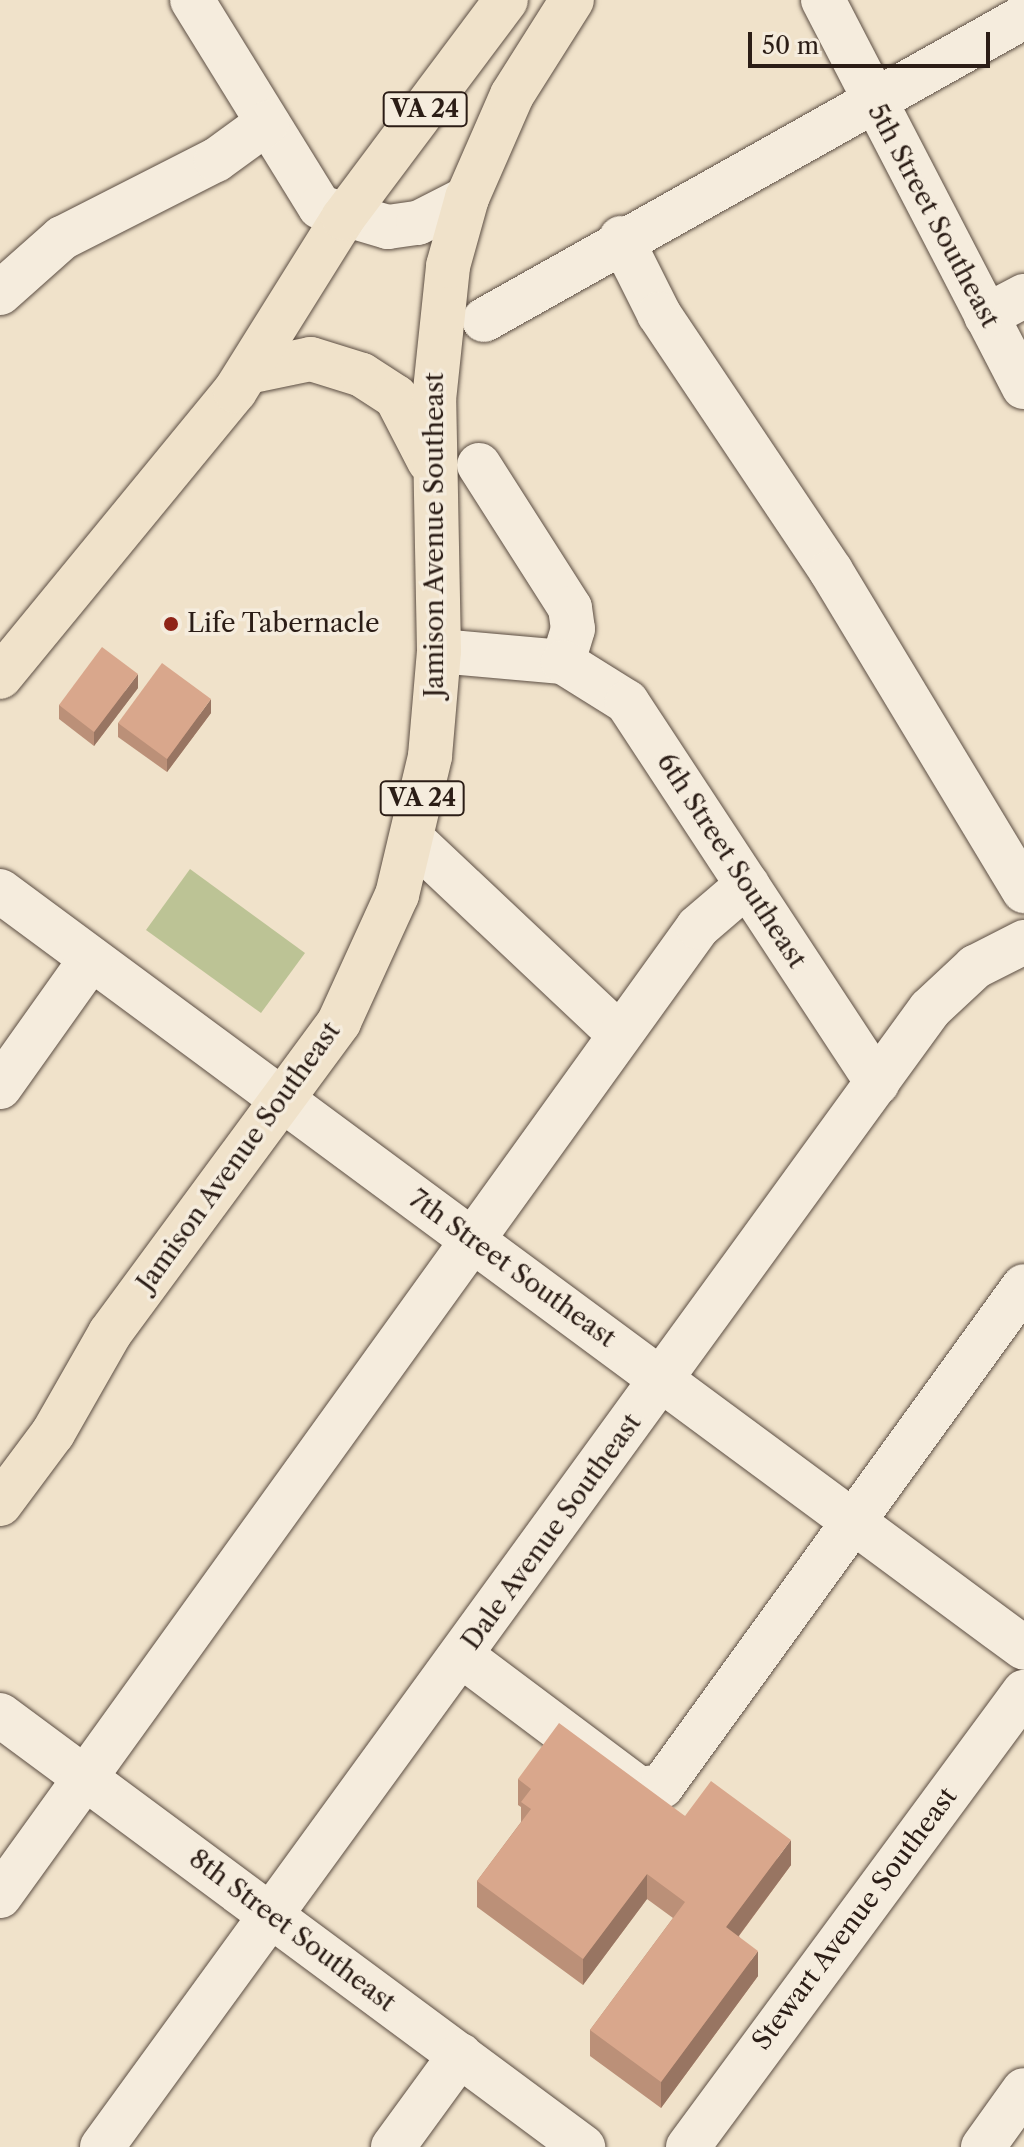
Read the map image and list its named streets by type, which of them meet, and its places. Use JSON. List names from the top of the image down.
{
  "streets": {
    "main road": ["VA 24", "Jamison Avenue Southeast"],
    "street": [
      "5th Street Southeast",
      "6th Street Southeast",
      "7th Street Southeast",
      "Dale Avenue Southeast",
      "Stewart Avenue Southeast",
      "8th Street Southeast"
    ]
  },
  "crossings": [
    ["Jamison Avenue Southeast", "6th Street Southeast"],
    ["Jamison Avenue Southeast", "7th Street Southeast"],
    ["6th Street Southeast", "Dale Avenue Southeast"],
    ["7th Street Southeast", "Dale Avenue Southeast"],
    ["Dale Avenue Southeast", "8th Street Southeast"]
  ],
  "places": ["Life Tabernacle"],
  "scale_bar": "50 m"
}
